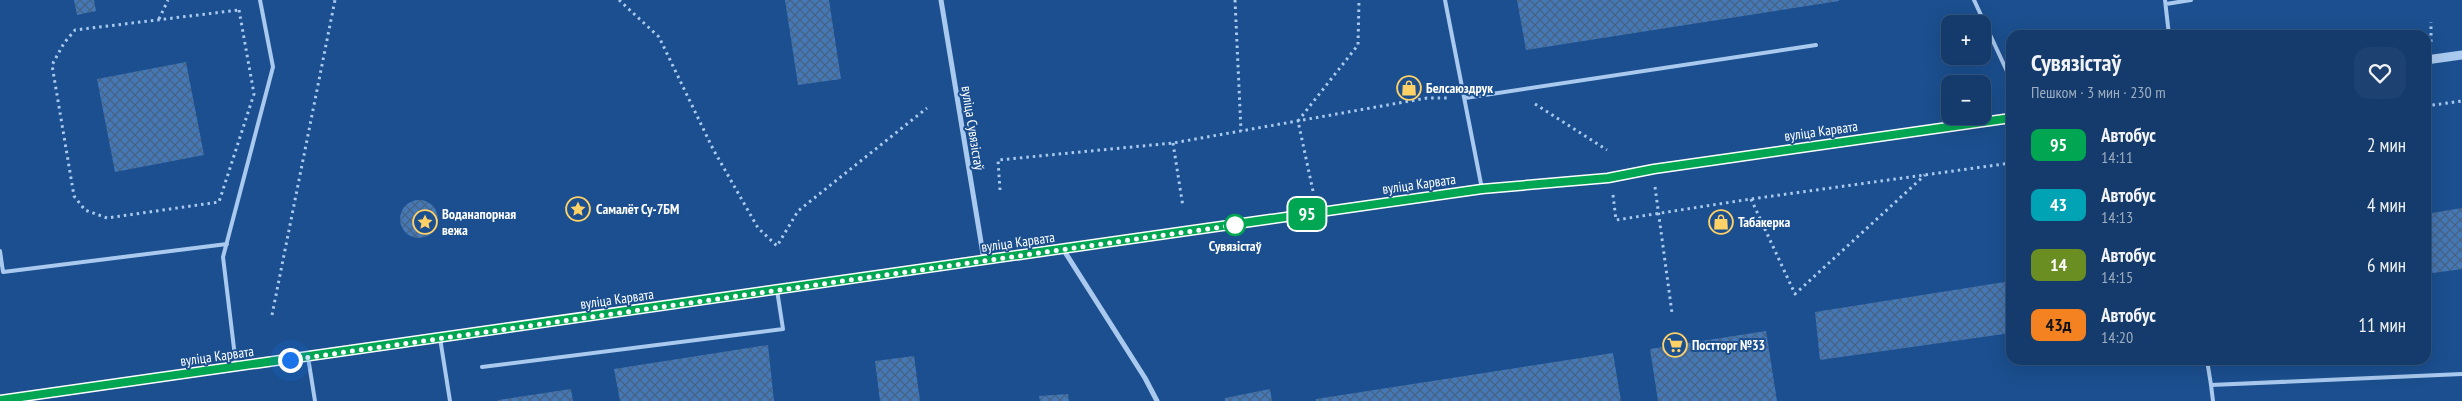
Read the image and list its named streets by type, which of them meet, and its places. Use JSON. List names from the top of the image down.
{
  "streets": {
    "street": ["вуліца Сувязістаў", "вуліца Карвата"]
  },
  "crossings": [
    ["вуліца Сувязістаў", "вуліца Карвата"]
  ],
  "places": {
    "shop": ["Белсаюздрук", "Табакерка"],
    "place": ["Самалёт Су-7БМ", "Воданапорная вежа"],
    "other": ["Сувязістаў"],
    "supermarket": ["Постторг №33"]
  },
  "lines": ["bus line 95"],
  "page": {
    "on_map": "95",
    "map_buttons": ["+", "−"],
    "heading": ["Сувязістаў", "Пешком · 3 мин · 230 m"],
    "list": [
      {
        "mark": "95",
        "name": "Автобус",
        "note": "14:11",
        "value": "2 мин"
      },
      {
        "mark": "43",
        "name": "Автобус",
        "note": "14:13",
        "value": "4 мин"
      },
      {
        "mark": "14",
        "name": "Автобус",
        "note": "14:15",
        "value": "6 мин"
      },
      {
        "mark": "43д",
        "name": "Автобус",
        "note": "14:20",
        "value": "11 мин"
      }
    ]
  }
}
